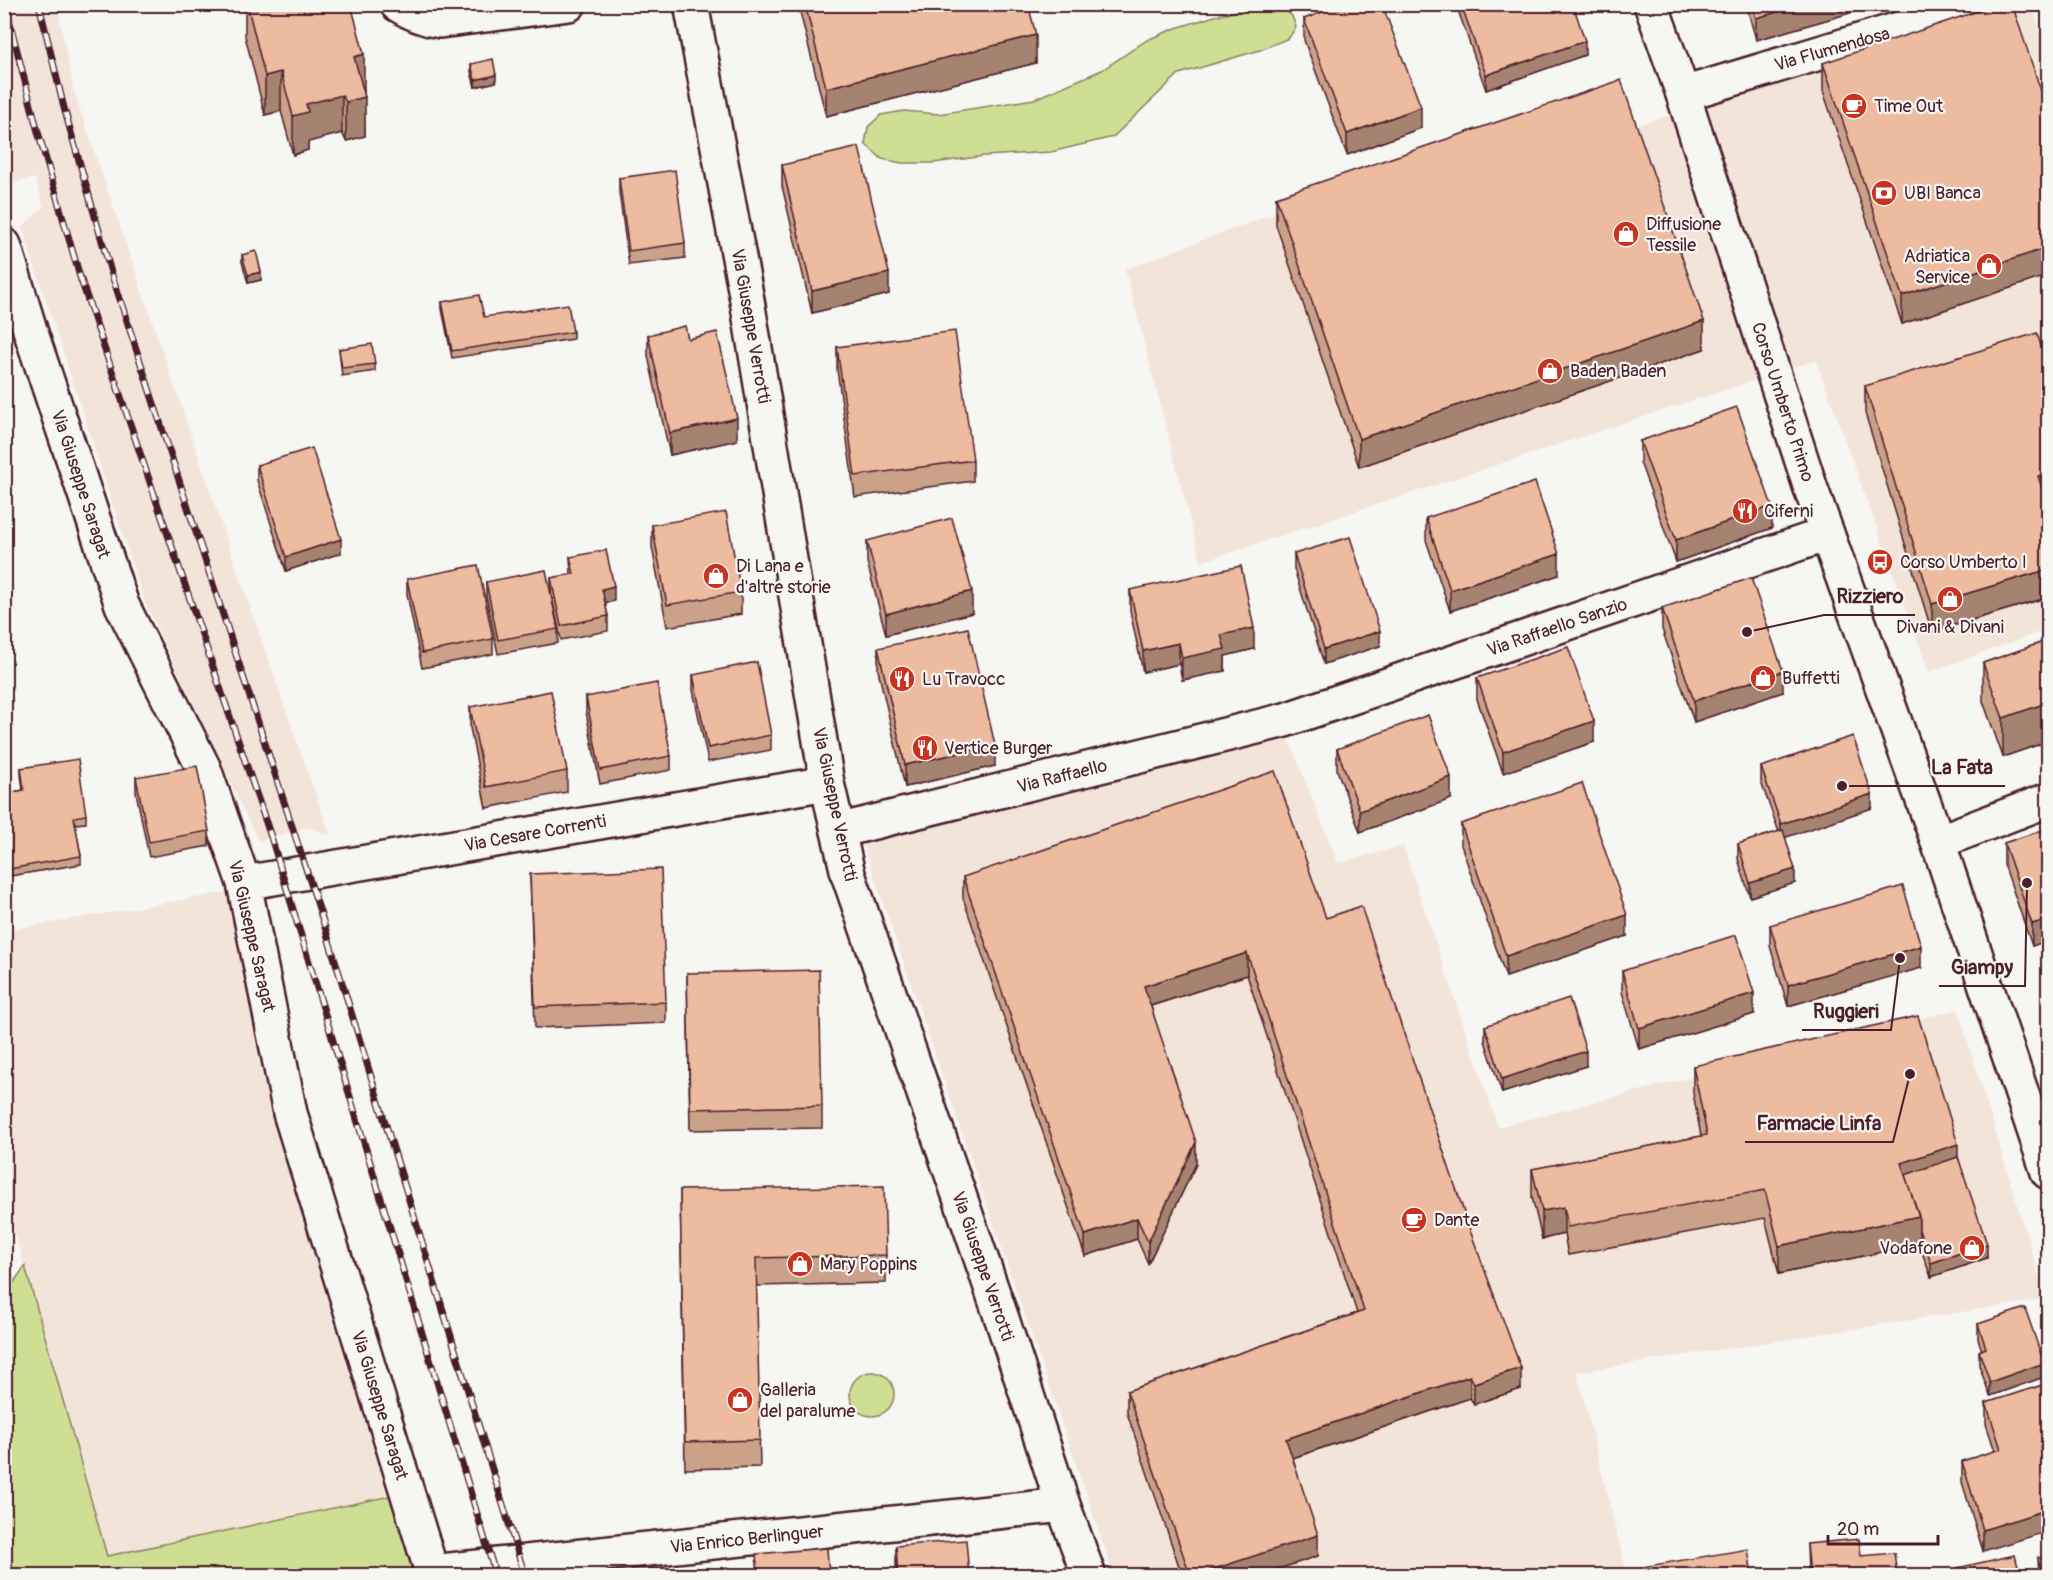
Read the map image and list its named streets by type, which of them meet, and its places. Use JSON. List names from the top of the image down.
{
  "streets": {
    "street": [
      "Via Flumendosa",
      "Via Giuseppe Verrotti",
      "Corso Umberto Primo",
      "Via Giuseppe Saragat",
      "Via Raffaello Sanzio",
      "Via Raffaello",
      "Via Cesare Correnti",
      "Via Enrico Berlinguer"
    ]
  },
  "crossings": [
    ["Via Flumendosa", "Corso Umberto Primo"],
    ["Via Giuseppe Verrotti", "Via Raffaello"],
    ["Via Giuseppe Verrotti", "Via Cesare Correnti"],
    ["Via Giuseppe Verrotti", "Via Enrico Berlinguer"],
    ["Corso Umberto Primo", "Via Raffaello Sanzio"],
    ["Via Giuseppe Saragat", "Via Cesare Correnti"],
    ["Via Giuseppe Saragat", "Via Enrico Berlinguer"],
    ["Via Raffaello Sanzio", "Via Raffaello"]
  ],
  "places": {
    "cafe": ["Time Out", "Dante"],
    "bank": ["UBI Banca"],
    "shop": [
      "Diffusione Tessile",
      "Adriatica Service",
      "Baden Baden",
      "Di Lana e d'altre storie",
      "Divani & Divani",
      "Buffetti",
      "Vodafone",
      "Mary Poppins",
      "Galleria del paralume"
    ],
    "restaurant": ["Ciferni", "Lu Travocc", "Vertice Burger"],
    "bus stop": ["Corso Umberto I"],
    "other": [
      "Rizziero",
      "La Fata",
      "Giampy",
      "Ruggieri",
      "Farmacie Linfa"
    ]
  },
  "scale_bar": "20 m"
}
